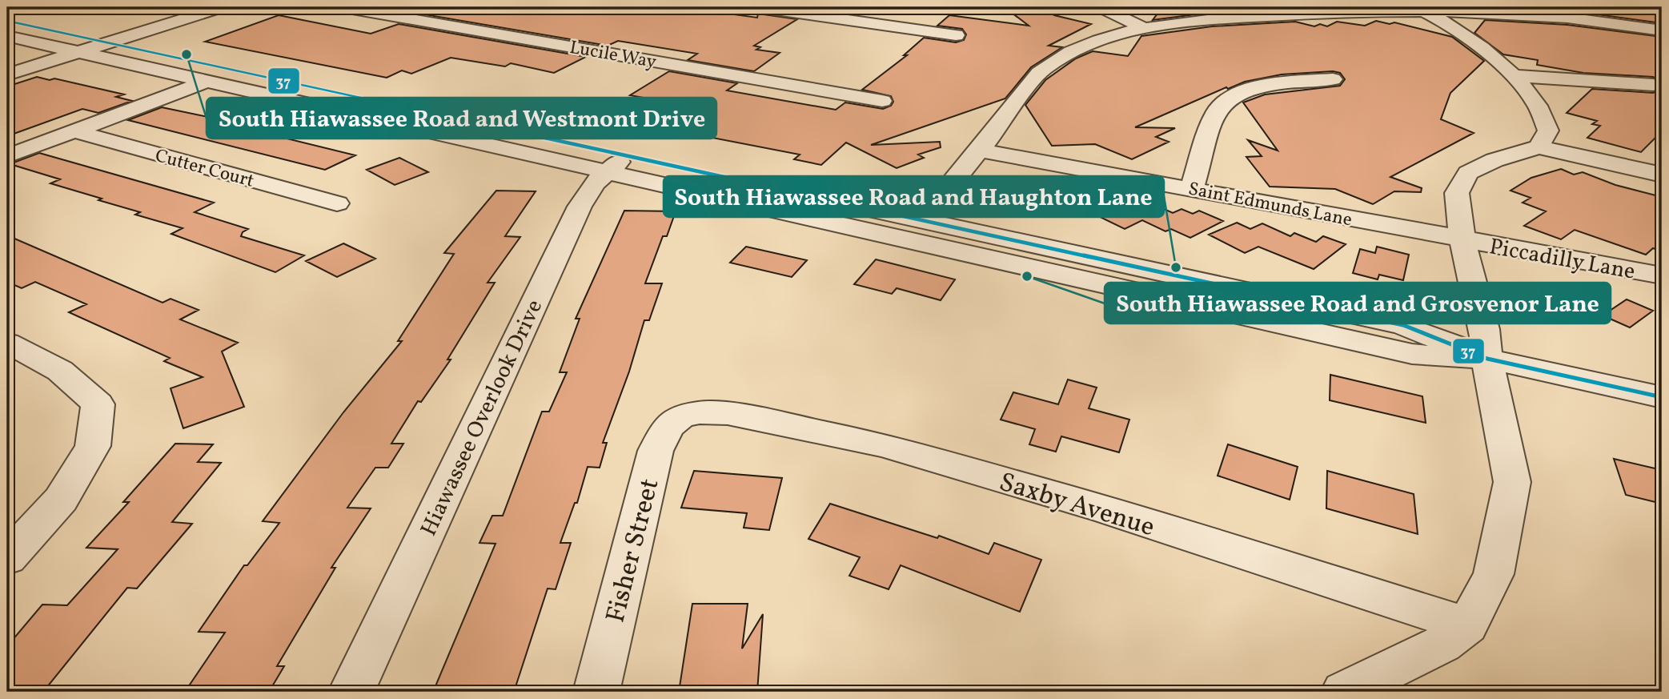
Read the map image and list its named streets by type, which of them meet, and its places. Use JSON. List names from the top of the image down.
{
  "streets": {
    "street": [
      "Lucile Way",
      "Cutter Court",
      "Saint Edmunds Lane",
      "Piccadilly Lane",
      "Hiawassee Overlook Drive",
      "Saxby Avenue",
      "Fisher Street"
    ]
  },
  "crossings": [
    ["Saint Edmunds Lane", "Piccadilly Lane"],
    ["Saxby Avenue", "Fisher Street"]
  ],
  "places": ["South Hiawassee Road and Westmont Drive", "South Hiawassee Road and Haughton Lane", "South Hiawassee Road and Grosvenor Lane"],
  "lines": ["transit line 37"]
}
